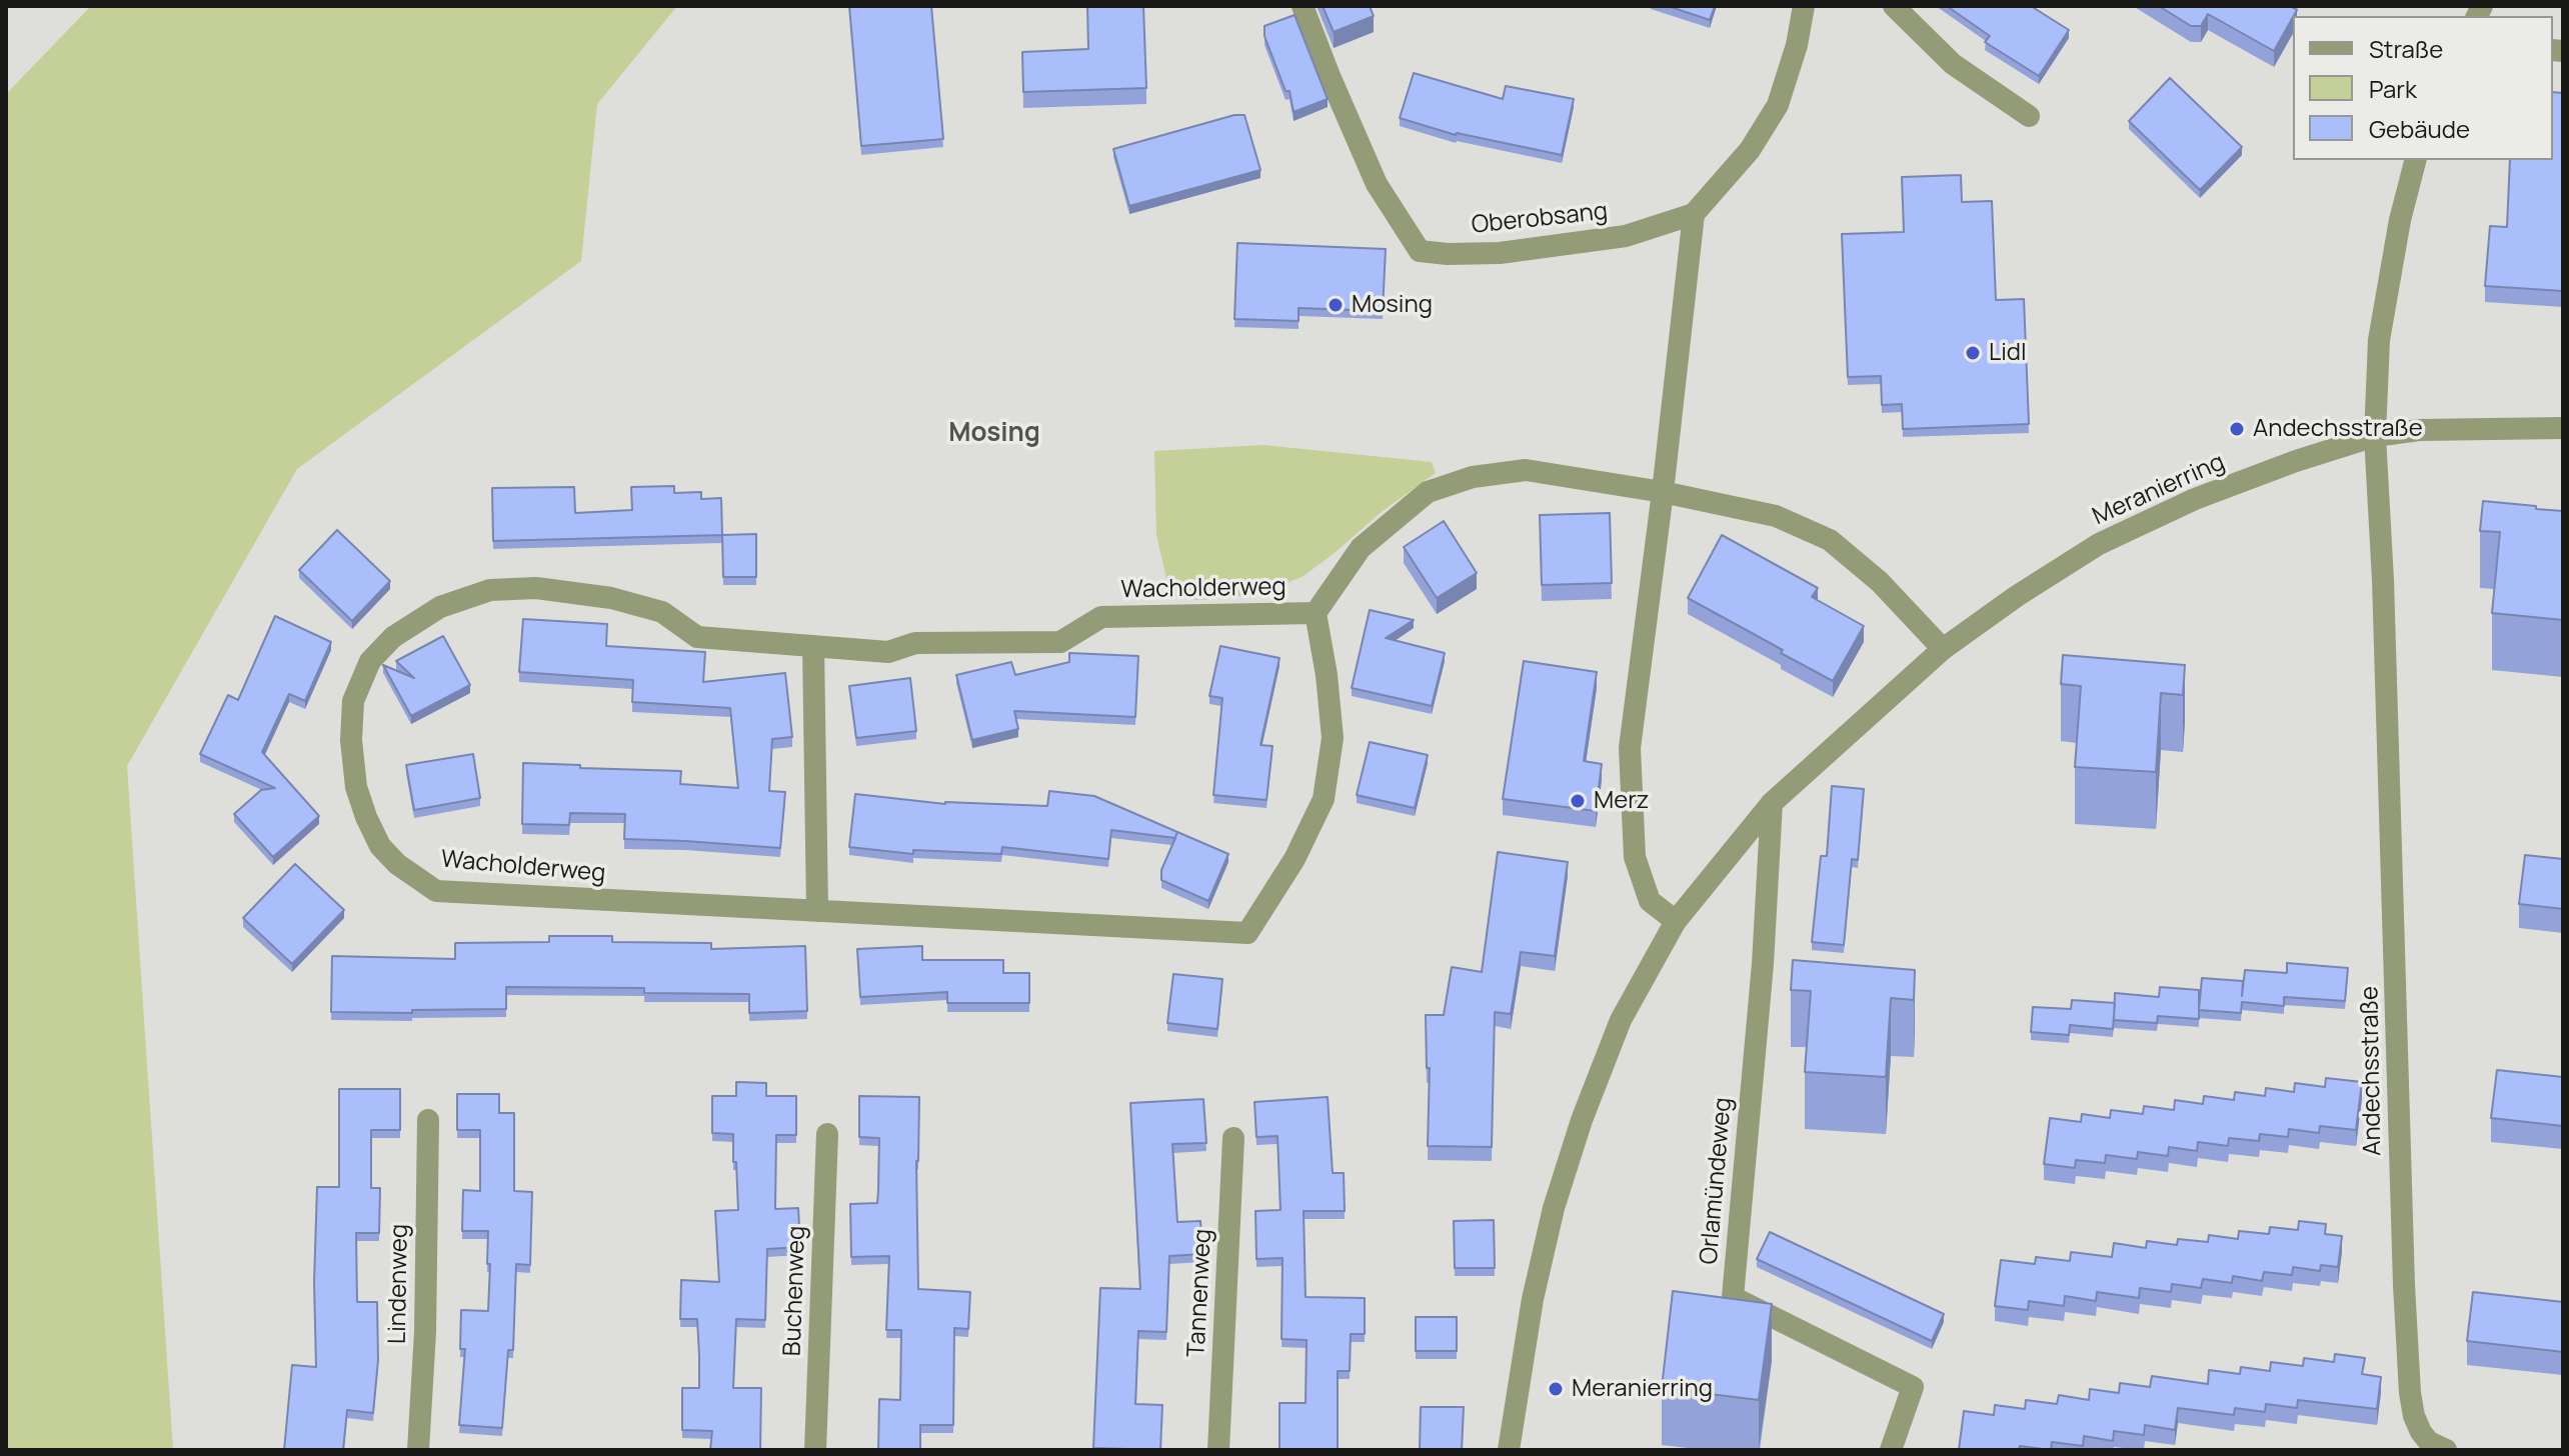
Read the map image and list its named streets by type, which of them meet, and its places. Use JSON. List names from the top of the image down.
{
  "streets": {
    "street": [
      "Oberobsang",
      "Meranierring",
      "Wacholderweg",
      "Andechsstraße",
      "Orlamündeweg",
      "Lindenweg",
      "Buchenweg",
      "Tannenweg"
    ]
  },
  "crossings": [
    ["Meranierring", "Andechsstraße"],
    ["Meranierring", "Orlamündeweg"]
  ],
  "districts": ["Mosing"],
  "places": [
    "Mosing",
    "Lidl",
    "Andechsstraße",
    "Merz",
    "Meranierring"
  ],
  "legend": ["Straße", "Park", "Gebäude"]
}
